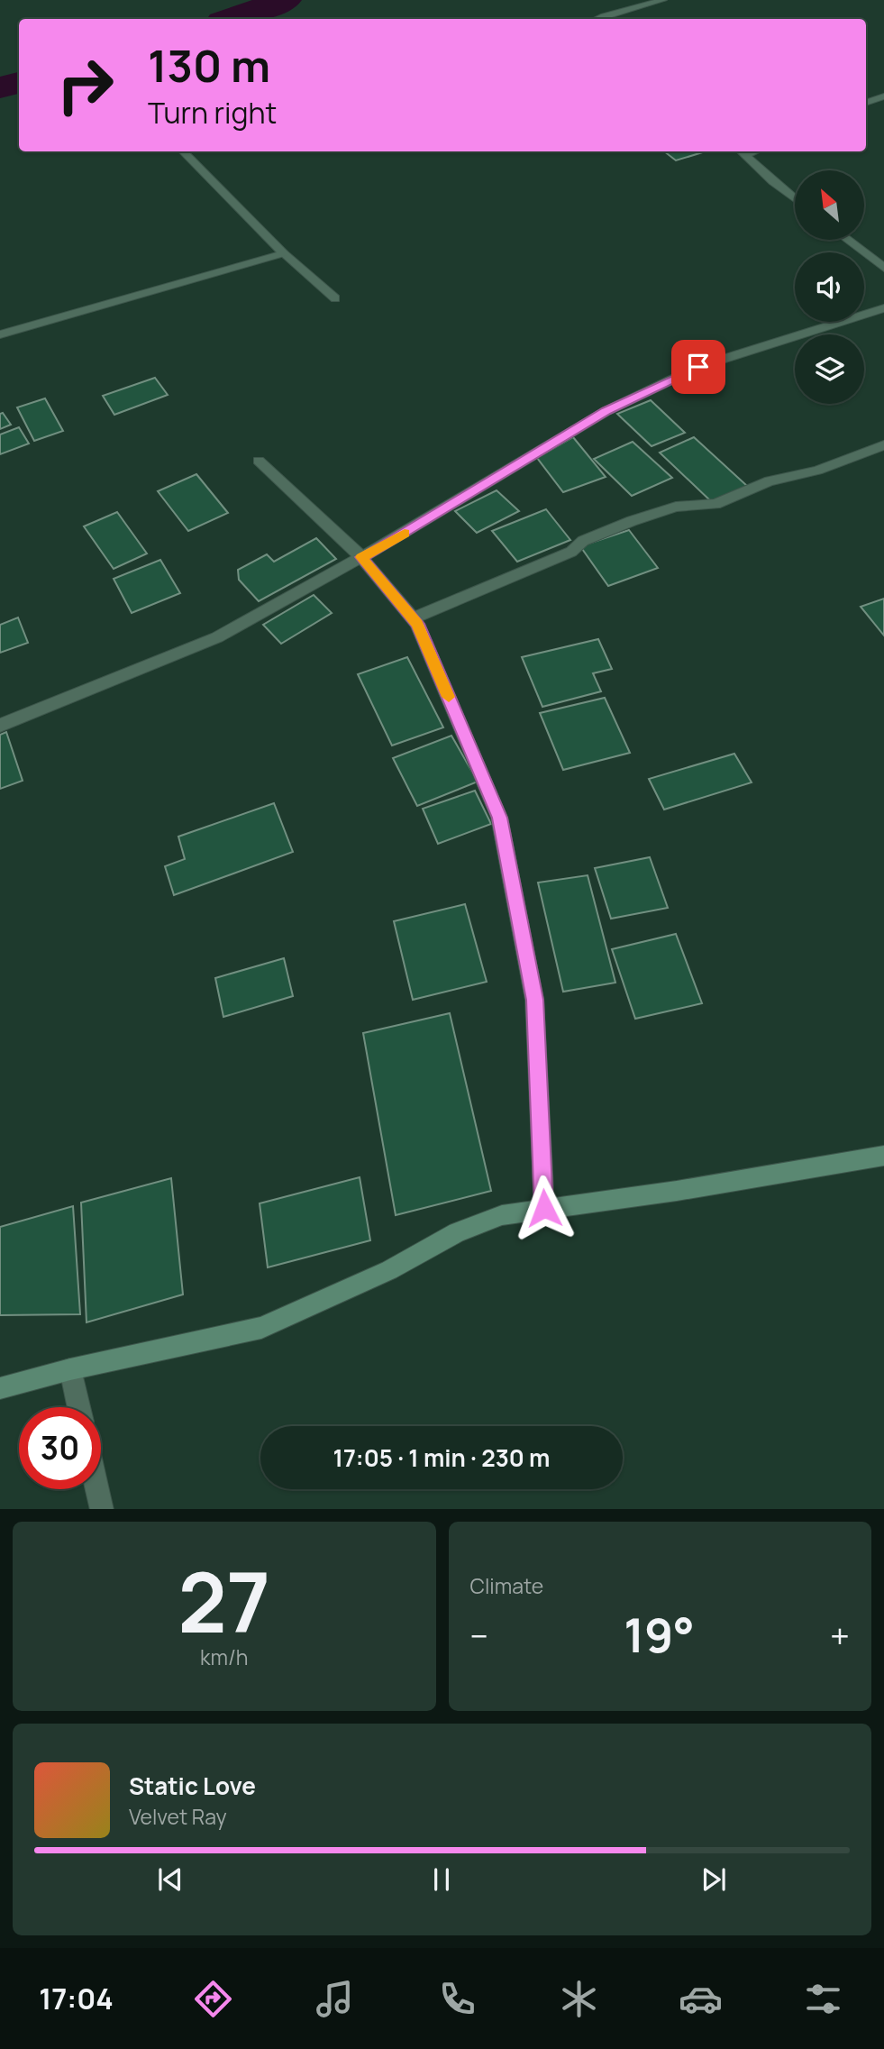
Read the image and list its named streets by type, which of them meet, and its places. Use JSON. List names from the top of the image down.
{
  "north": "top left",
  "page": {
    "turn": ["130 m", "Turn right"],
    "limit": "30",
    "trip": "17:05 · 1 min · 230 m",
    "tile": [
      ["27", "km/h"],
      "Climate"
    ],
    "heat": ["−", "19°", "+"],
    "song": ["Static Love", "Velvet Ray"],
    "tabs": "17:04"
  }
}
